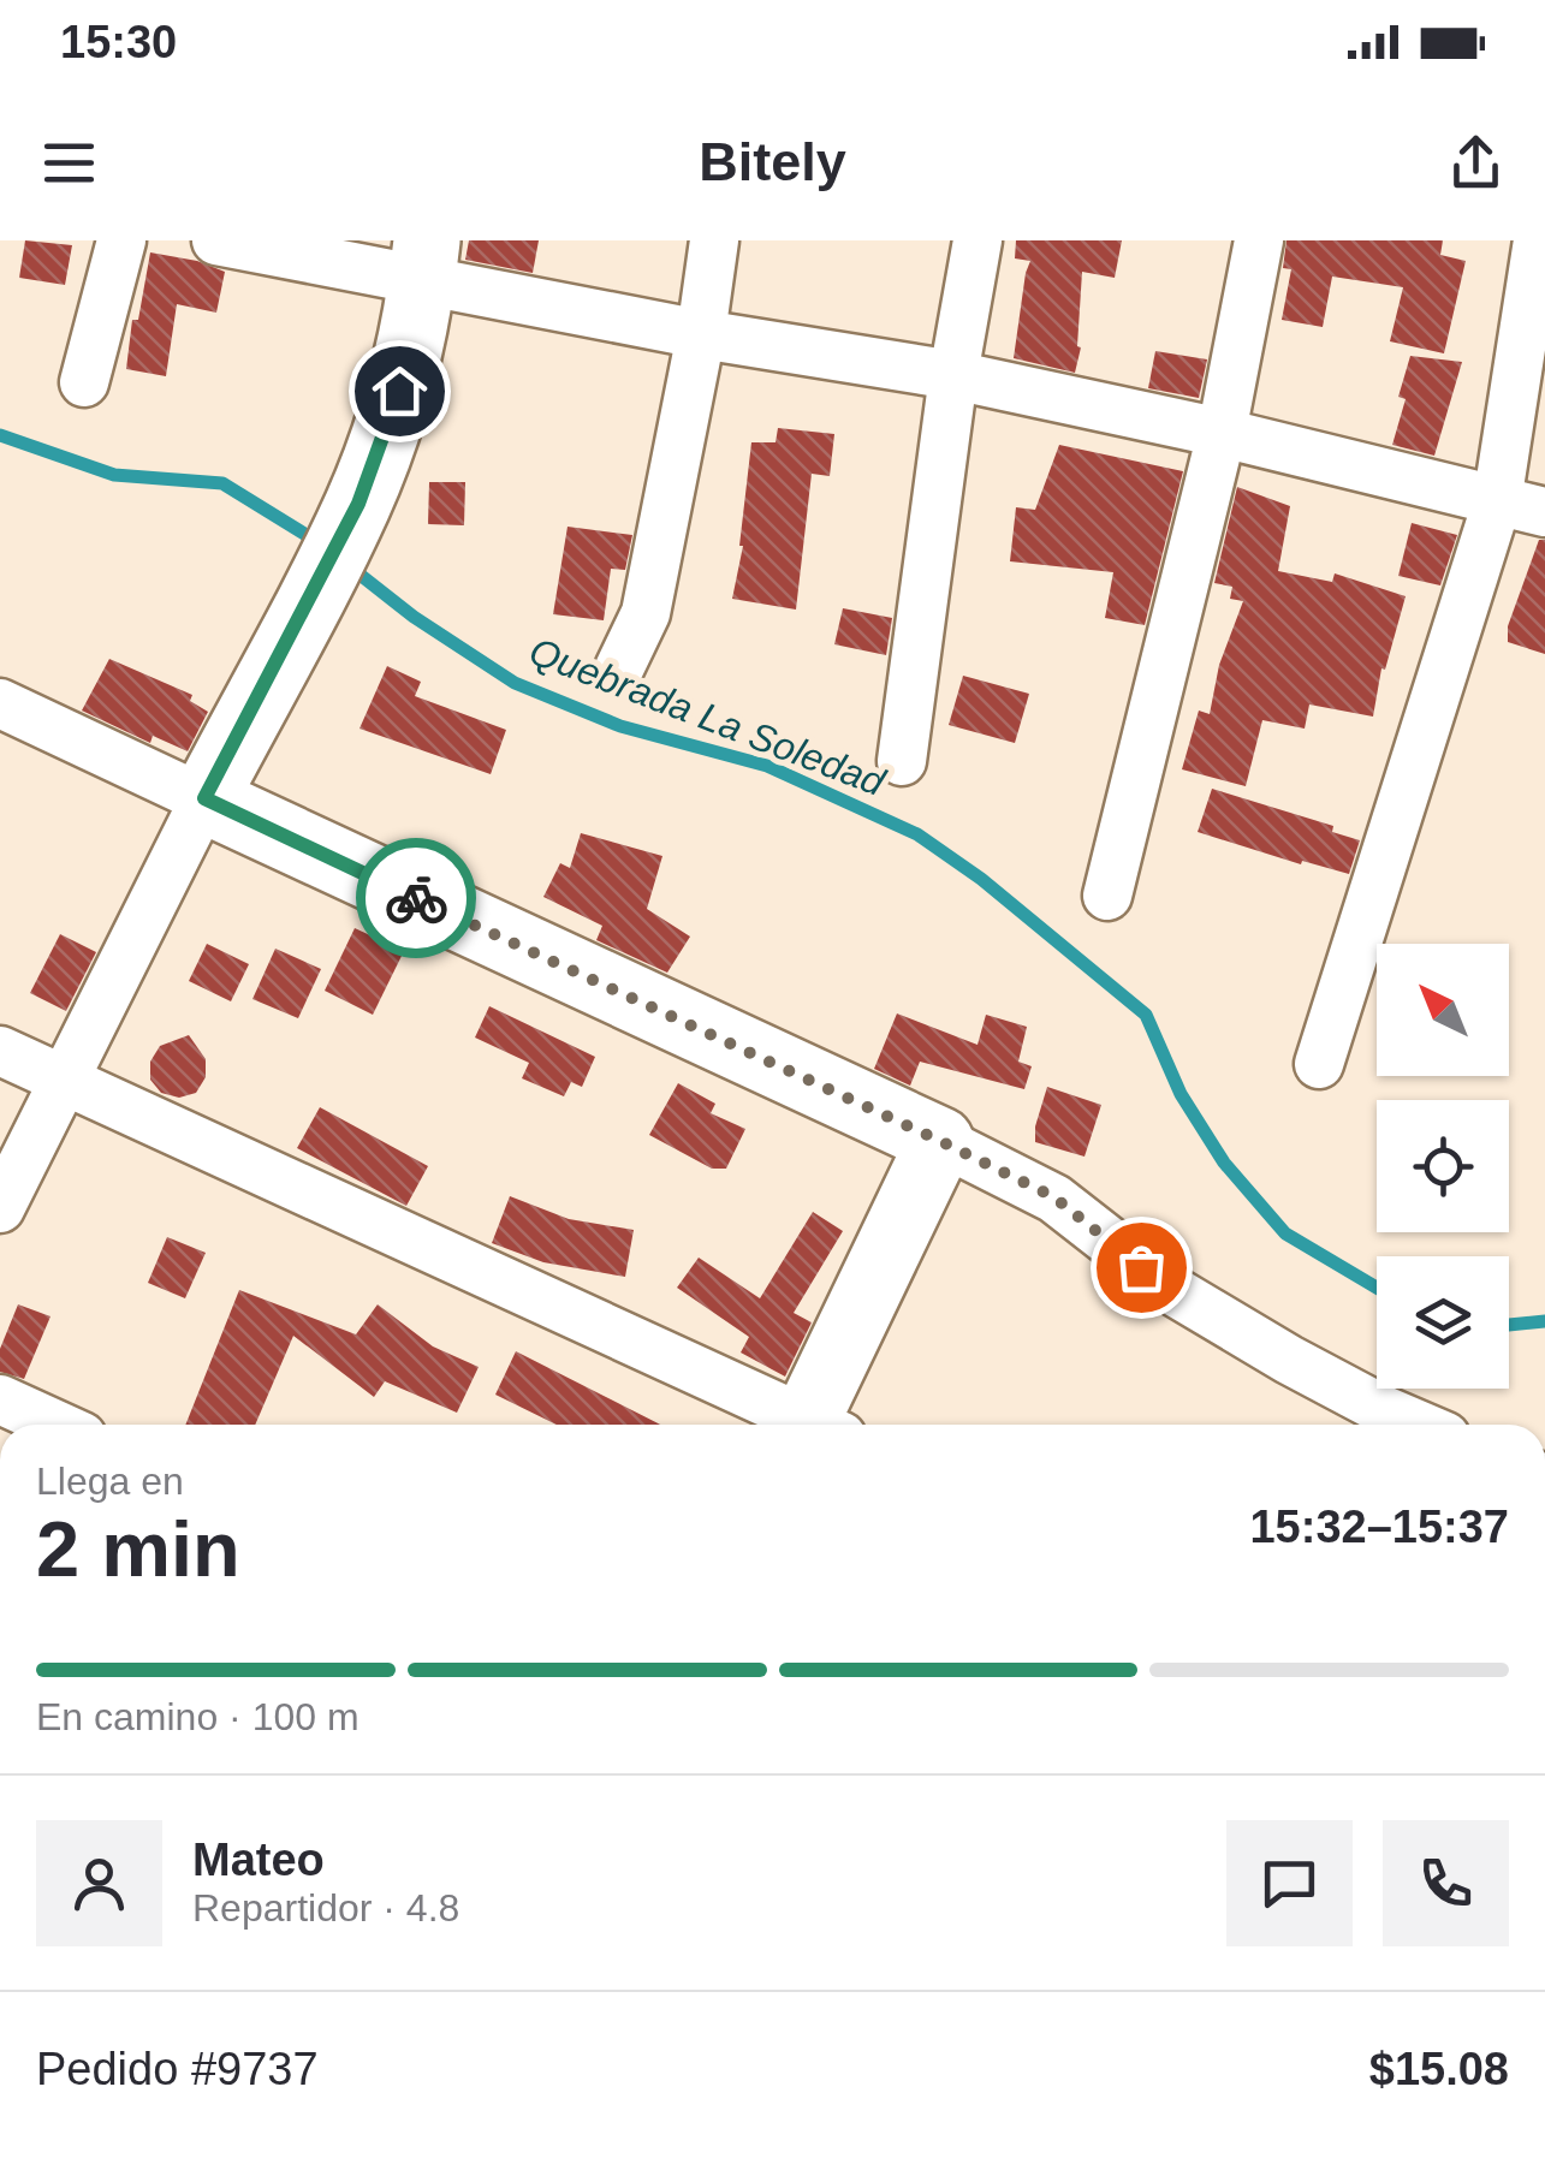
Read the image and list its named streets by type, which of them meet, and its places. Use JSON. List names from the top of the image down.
{
  "water": ["Quebrada La Soledad"],
  "north": "top left",
  "page": {
    "status": "15:30",
    "header": "Bitely",
    "heading": ["2 min", "Llega en", "15:32–15:37"],
    "panel": [
      "Mateo",
      "Repartidor · 4.8",
      "Pedido #9737",
      "$15.08"
    ],
    "bar": "En camino · 100 m"
  }
}
